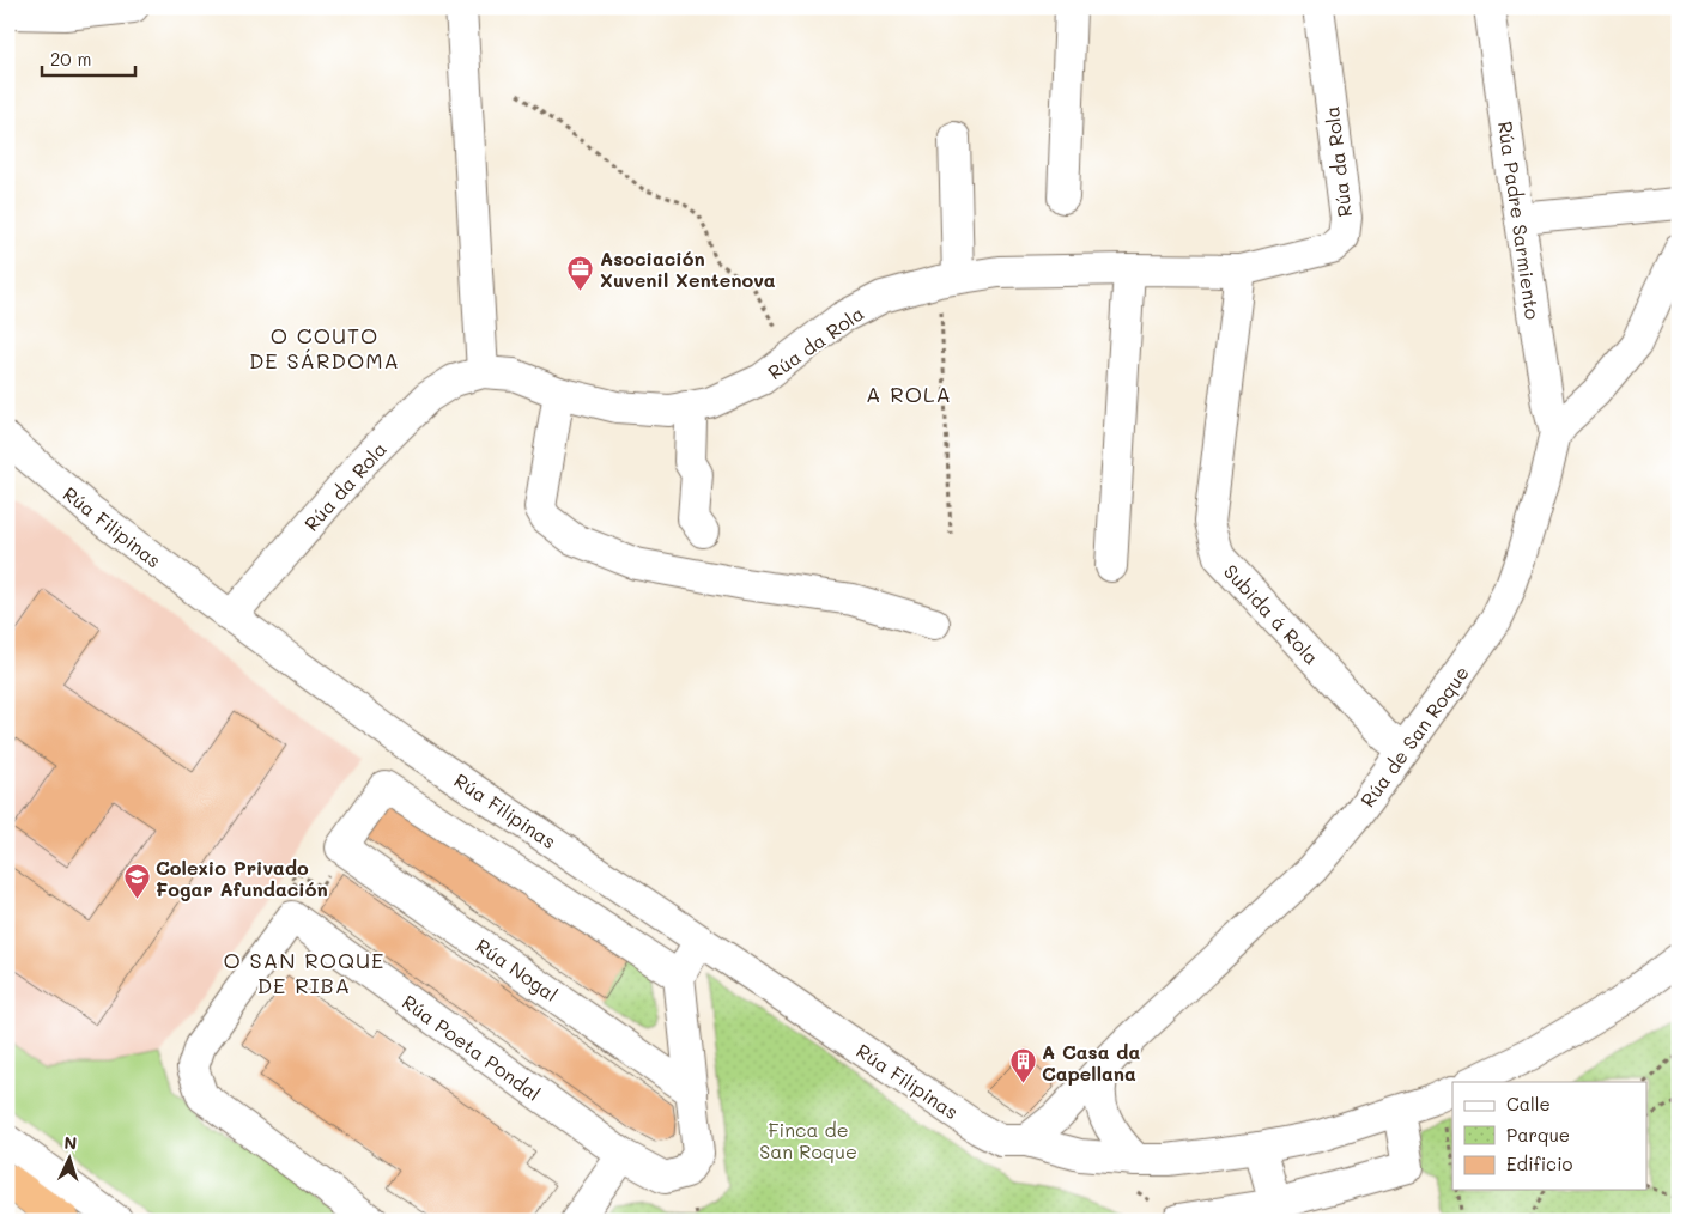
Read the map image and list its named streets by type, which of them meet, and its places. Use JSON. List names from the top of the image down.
{
  "streets": {
    "street": [
      "Rúa da Rola",
      "Rúa Padre Sarmiento",
      "Rúa Filipinas",
      "Subida á Rola",
      "Rúa de San Roque",
      "Rúa Nogal",
      "Rúa Poeta Pondal"
    ]
  },
  "crossings": [
    ["Rúa da Rola", "Rúa Filipinas"],
    ["Rúa da Rola", "Subida á Rola"],
    ["Rúa Padre Sarmiento", "Rúa de San Roque"],
    ["Rúa Filipinas", "Rúa de San Roque"],
    ["Subida á Rola", "Rúa de San Roque"],
    ["Rúa Nogal", "Rúa Poeta Pondal"]
  ],
  "districts": ["O COUTO DE SÁRDOMA", "A ROLA", "O SAN ROQUE DE RIBA"],
  "parks": ["Finca de San Roque"],
  "places": {
    "office": ["Asociación Xuvenil Xentenova"],
    "school or university": ["Colexio Privado Fogar Afundación"],
    "building": ["A Casa da Capellana"]
  },
  "legend": ["Calle", "Parque", "Edificio"],
  "scale_bar": "20 m",
  "north": "top"
}
